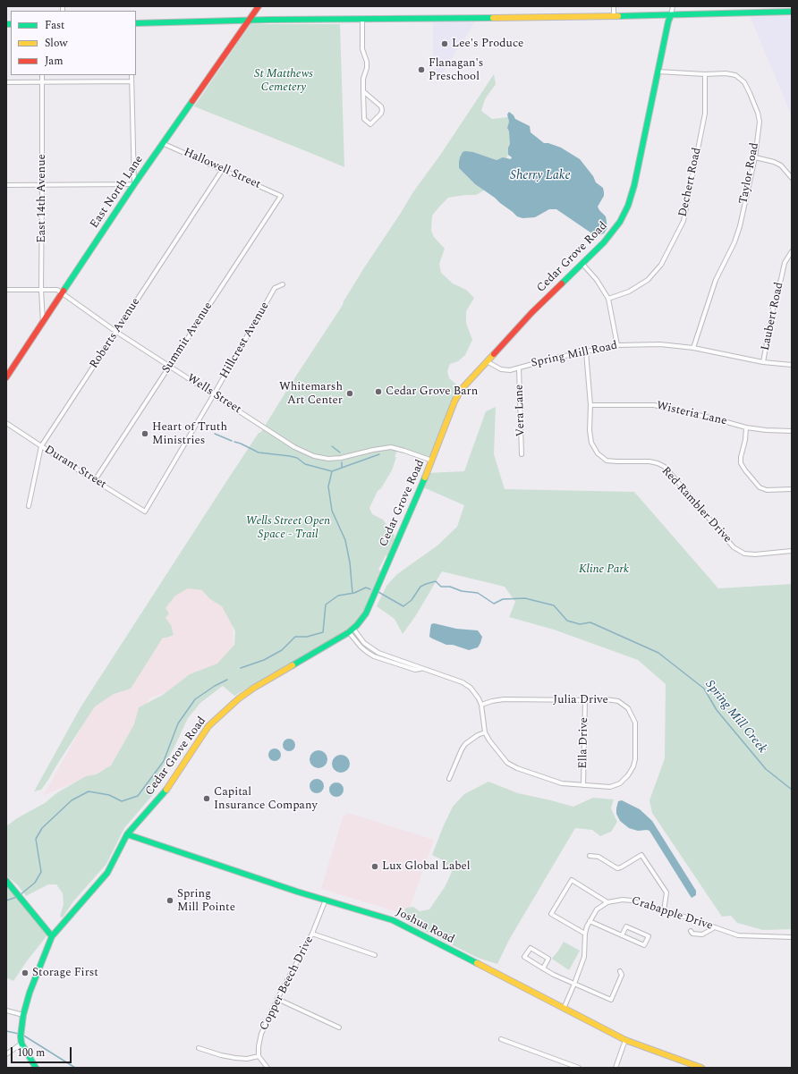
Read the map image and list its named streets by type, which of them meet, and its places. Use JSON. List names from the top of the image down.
{
  "streets": {
    "street": [
      "Hallowell Street",
      "Taylor Road",
      "Dechert Road",
      "East North Lane",
      "East 14th Avenue",
      "Cedar Grove Road",
      "Laubert Road",
      "Roberts Avenue",
      "Summit Avenue",
      "Hillcrest Avenue",
      "Spring Mill Road",
      "Wells Street",
      "Vera Lane",
      "Wisteria Lane",
      "Durant Street",
      "Red Rambler Drive",
      "Julia Drive",
      "Ella Drive",
      "Crabapple Drive",
      "Joshua Road",
      "Copper Beech Drive"
    ]
  },
  "crossings": [
    ["Hallowell Street", "East North Lane"],
    ["Hallowell Street", "Roberts Avenue"],
    ["Hallowell Street", "Summit Avenue"],
    ["Taylor Road", "Dechert Road"],
    ["Taylor Road", "Cedar Grove Road"],
    ["Taylor Road", "Spring Mill Road"],
    ["East North Lane", "East 14th Avenue"],
    ["East North Lane", "Wells Street"],
    ["East 14th Avenue", "Wells Street"],
    ["Cedar Grove Road", "Spring Mill Road"],
    ["Cedar Grove Road", "Wells Street"],
    ["Cedar Grove Road", "Julia Drive"],
    ["Cedar Grove Road", "Joshua Road"],
    ["Laubert Road", "Spring Mill Road"],
    ["Roberts Avenue", "Wells Street"],
    ["Roberts Avenue", "Durant Street"],
    ["Summit Avenue", "Wells Street"],
    ["Summit Avenue", "Durant Street"],
    ["Hillcrest Avenue", "Wells Street"],
    ["Hillcrest Avenue", "Durant Street"],
    ["Spring Mill Road", "Vera Lane"],
    ["Spring Mill Road", "Red Rambler Drive"],
    ["Wisteria Lane", "Red Rambler Drive"],
    ["Julia Drive", "Ella Drive"],
    ["Joshua Road", "Copper Beech Drive"]
  ],
  "water": ["Sherry Lake", "Spring Mill Creek"],
  "parks": ["St Matthews Cemetery", "Wells Street Open Space - Trail", "Kline Park"],
  "places": [
    "Lee's Produce",
    "Flanagan's Preschool",
    "Cedar Grove Barn",
    "Whitemarsh Art Center",
    "Heart of Truth Ministries",
    "Capital Insurance Company",
    "Lux Global Label",
    "Spring Mill Pointe",
    "Storage First"
  ],
  "legend": ["Fast", "Slow", "Jam"],
  "scale_bar": "100 m"
}
